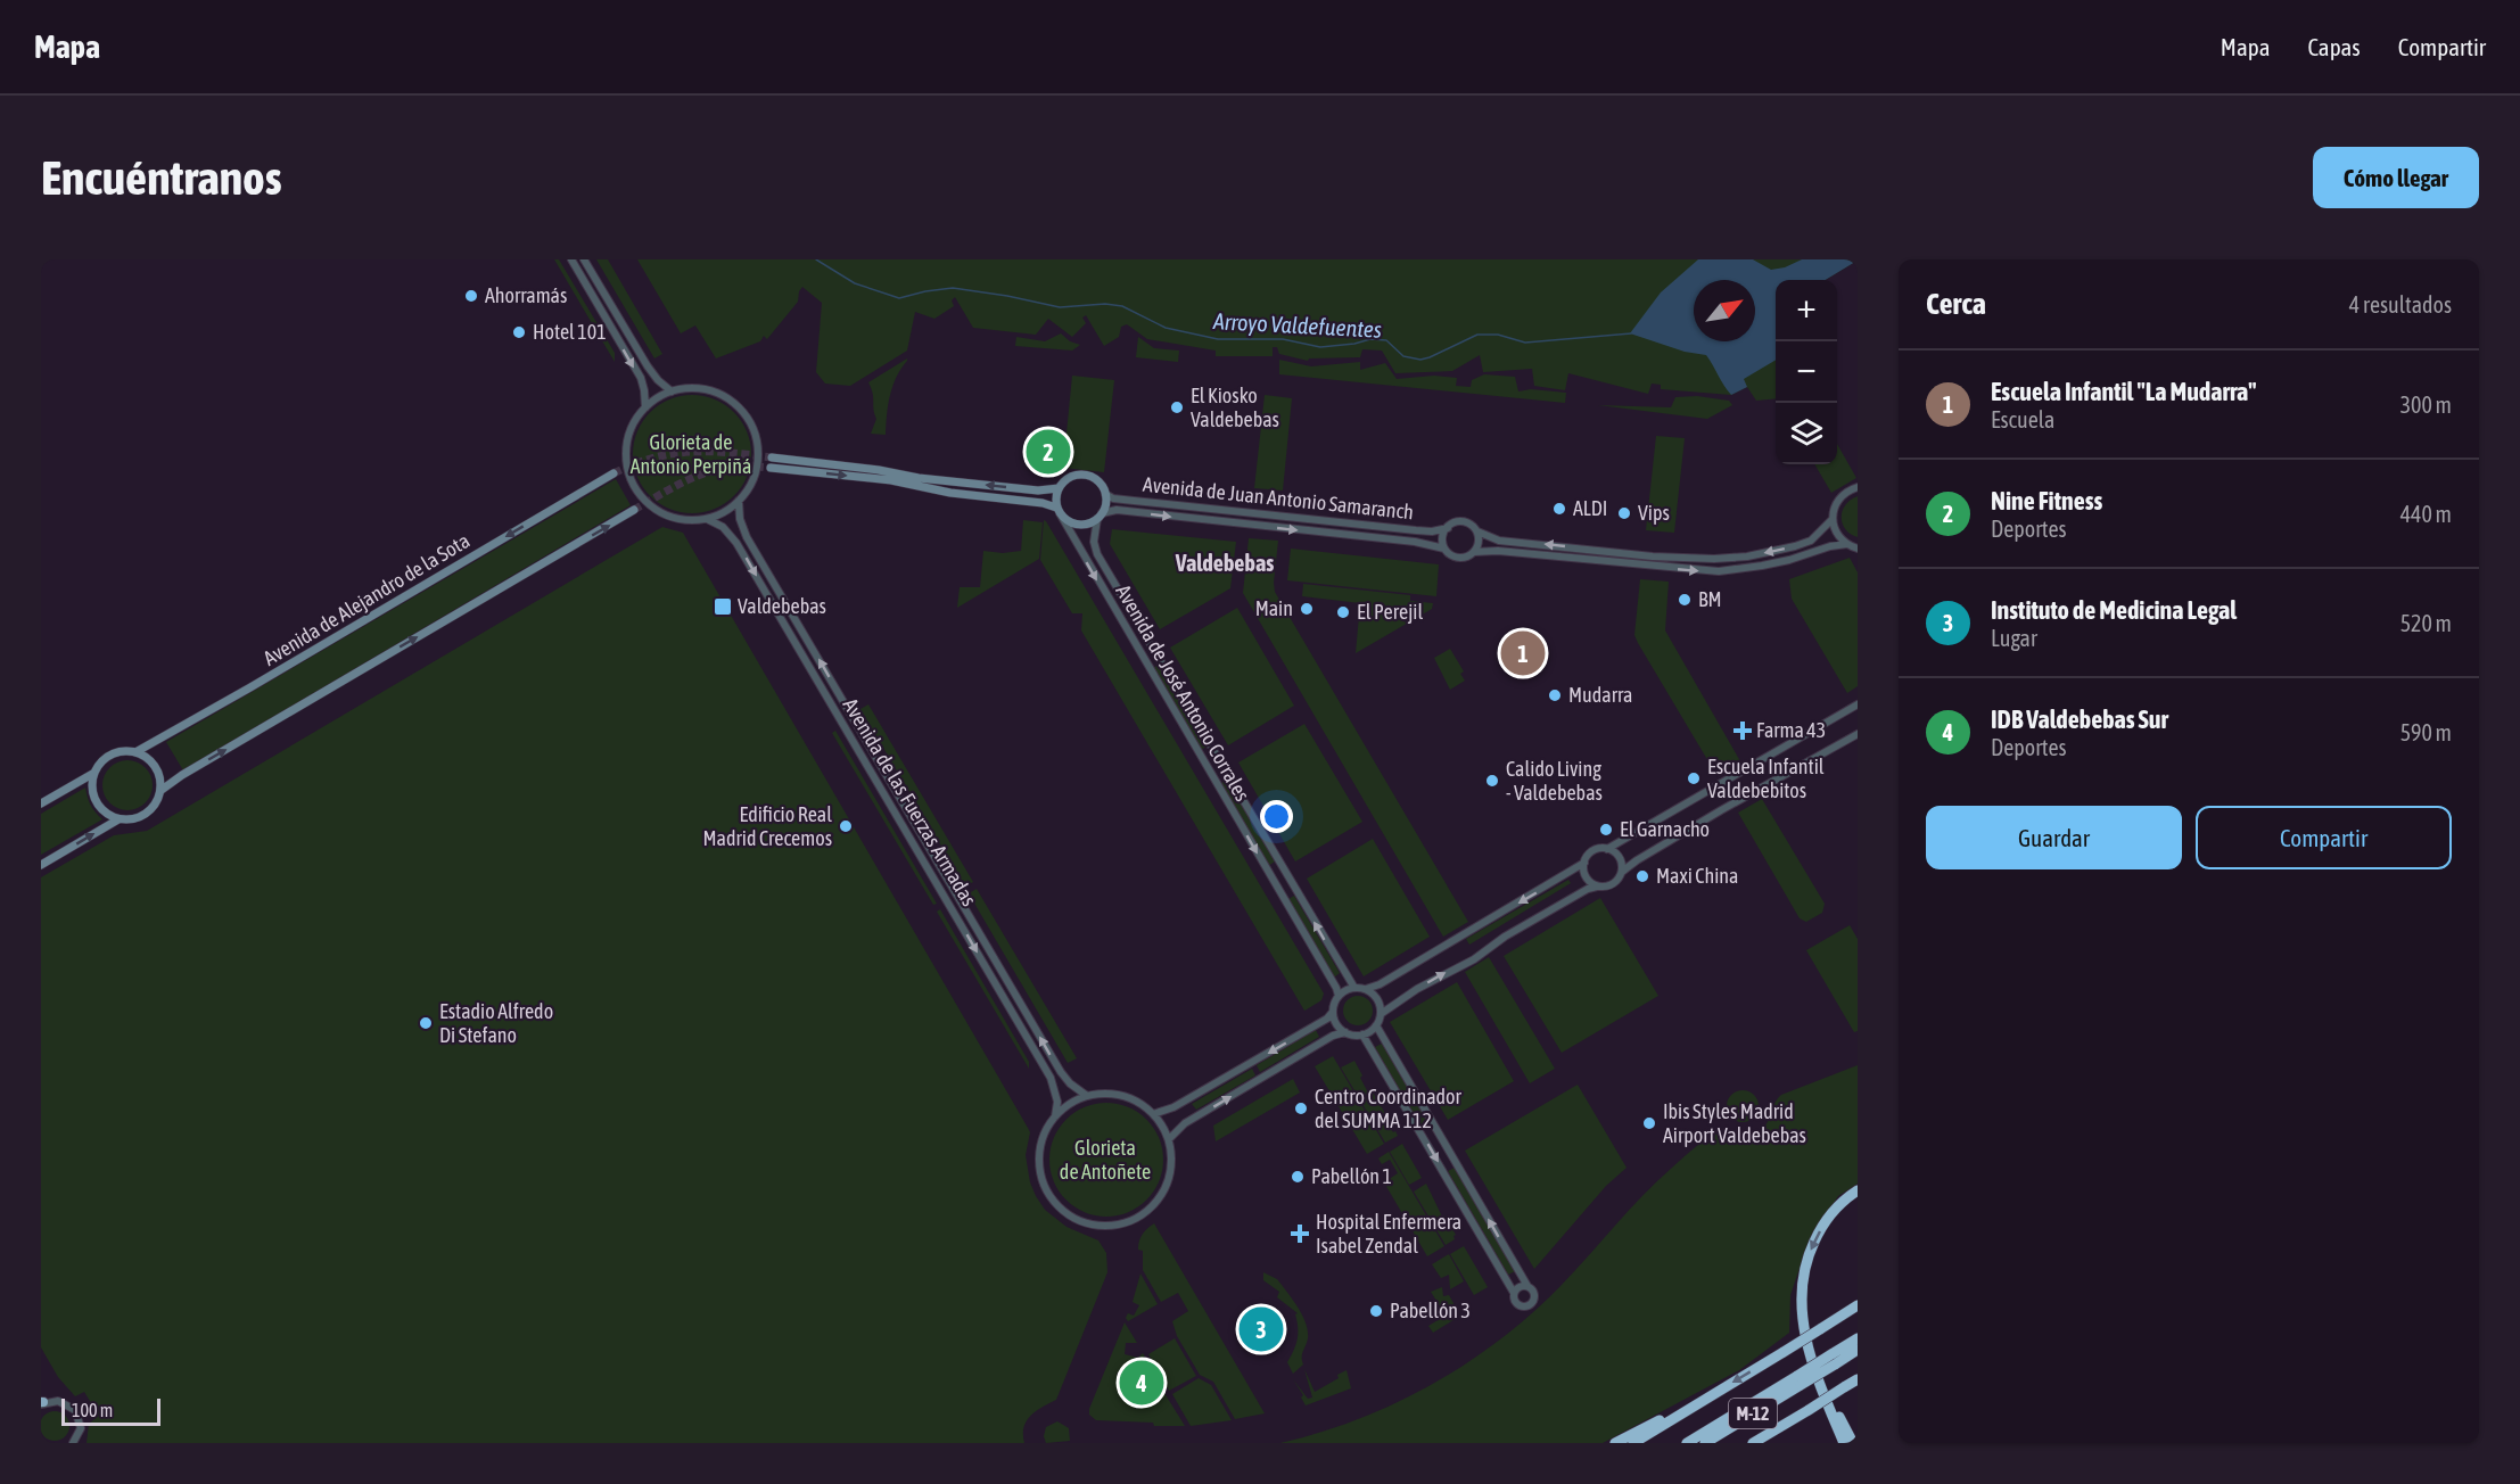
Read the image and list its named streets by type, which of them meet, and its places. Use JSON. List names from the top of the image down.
{
  "streets": {
    "highway": ["M-12"],
    "main road": ["Avenida de Alejandro de la Sota"],
    "street": ["Avenida de Juan Antonio Samaranch", "Avenida de José Antonio Corrales", "Avenida de las Fuerzas Armadas"]
  },
  "crossings": [
    ["Avenida de Juan Antonio Samaranch", "Avenida de José Antonio Corrales"]
  ],
  "districts": ["Valdebebas"],
  "water": ["Arroyo Valdefuentes"],
  "parks": ["Glorieta de Antonio Perpiñá", "Glorieta de Antoñete"],
  "places": {
    "other": [
      "Ahorramás",
      "Hotel 101",
      "El Kiosko Valdebebas",
      "ALDI",
      "Vips",
      "BM",
      "Main",
      "El Perejil",
      "Mudarra",
      "Escuela Infantil Valdebebitos",
      "Calido Living - Valdebebas",
      "Edificio Real Madrid Crecemos",
      "El Garnacho",
      "Maxi China",
      "Estadio Alfredo Di Stefano",
      "Centro Coordinador del SUMMA 112",
      "Ibis Styles Madrid Airport Valdebebas",
      "Pabellón 1",
      "Pabellón 3"
    ],
    "transit": ["Valdebebas"],
    "health": ["Farma 43", "Hospital Enfermera Isabel Zendal"]
  },
  "scale_bar": "100 m",
  "north": "top right",
  "page": {
    "header": "Mapa",
    "nav": ["Mapa", "Capas", "Compartir"],
    "buttons": [
      "Cómo llegar",
      ["Guardar", "Compartir"]
    ],
    "title": "Encuéntranos",
    "heading": ["Cerca", "4 resultados"],
    "map_buttons": ["+", "−"],
    "list": [
      {
        "mark": "1",
        "name": "Escuela Infantil \"La Mudarra\"",
        "note": "Escuela",
        "value": "300 m"
      },
      {
        "mark": "2",
        "name": "Nine Fitness",
        "note": "Deportes",
        "value": "440 m"
      },
      {
        "mark": "3",
        "name": "Instituto de Medicina Legal",
        "note": "Lugar",
        "value": "520 m"
      },
      {
        "mark": "4",
        "name": "IDB Valdebebas Sur",
        "note": "Deportes",
        "value": "590 m"
      }
    ],
    "pins": [
      "2",
      "1",
      "3",
      "4"
    ],
    "scale": "100 m"
  }
}
